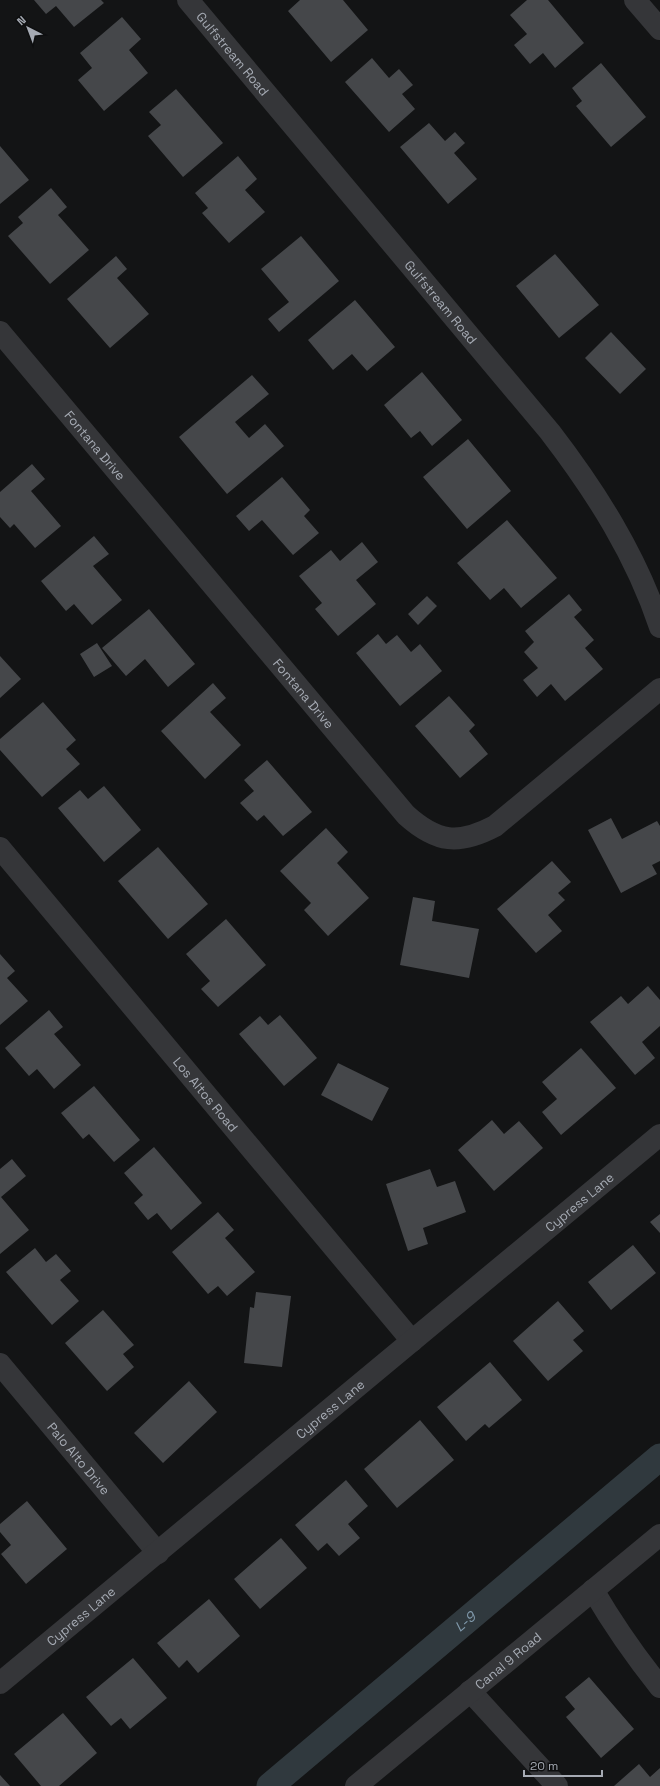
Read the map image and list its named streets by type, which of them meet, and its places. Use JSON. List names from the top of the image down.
{
  "streets": {
    "street": [
      "Gulfstream Road",
      "Fontana Drive",
      "Los Altos Road",
      "Cypress Lane",
      "Palo Alto Drive",
      "Canal 9 Road"
    ]
  },
  "crossings": [
    ["Los Altos Road", "Cypress Lane"],
    ["Cypress Lane", "Palo Alto Drive"]
  ],
  "water": ["L-9"],
  "scale_bar": "20 m",
  "north": "top left"
}
